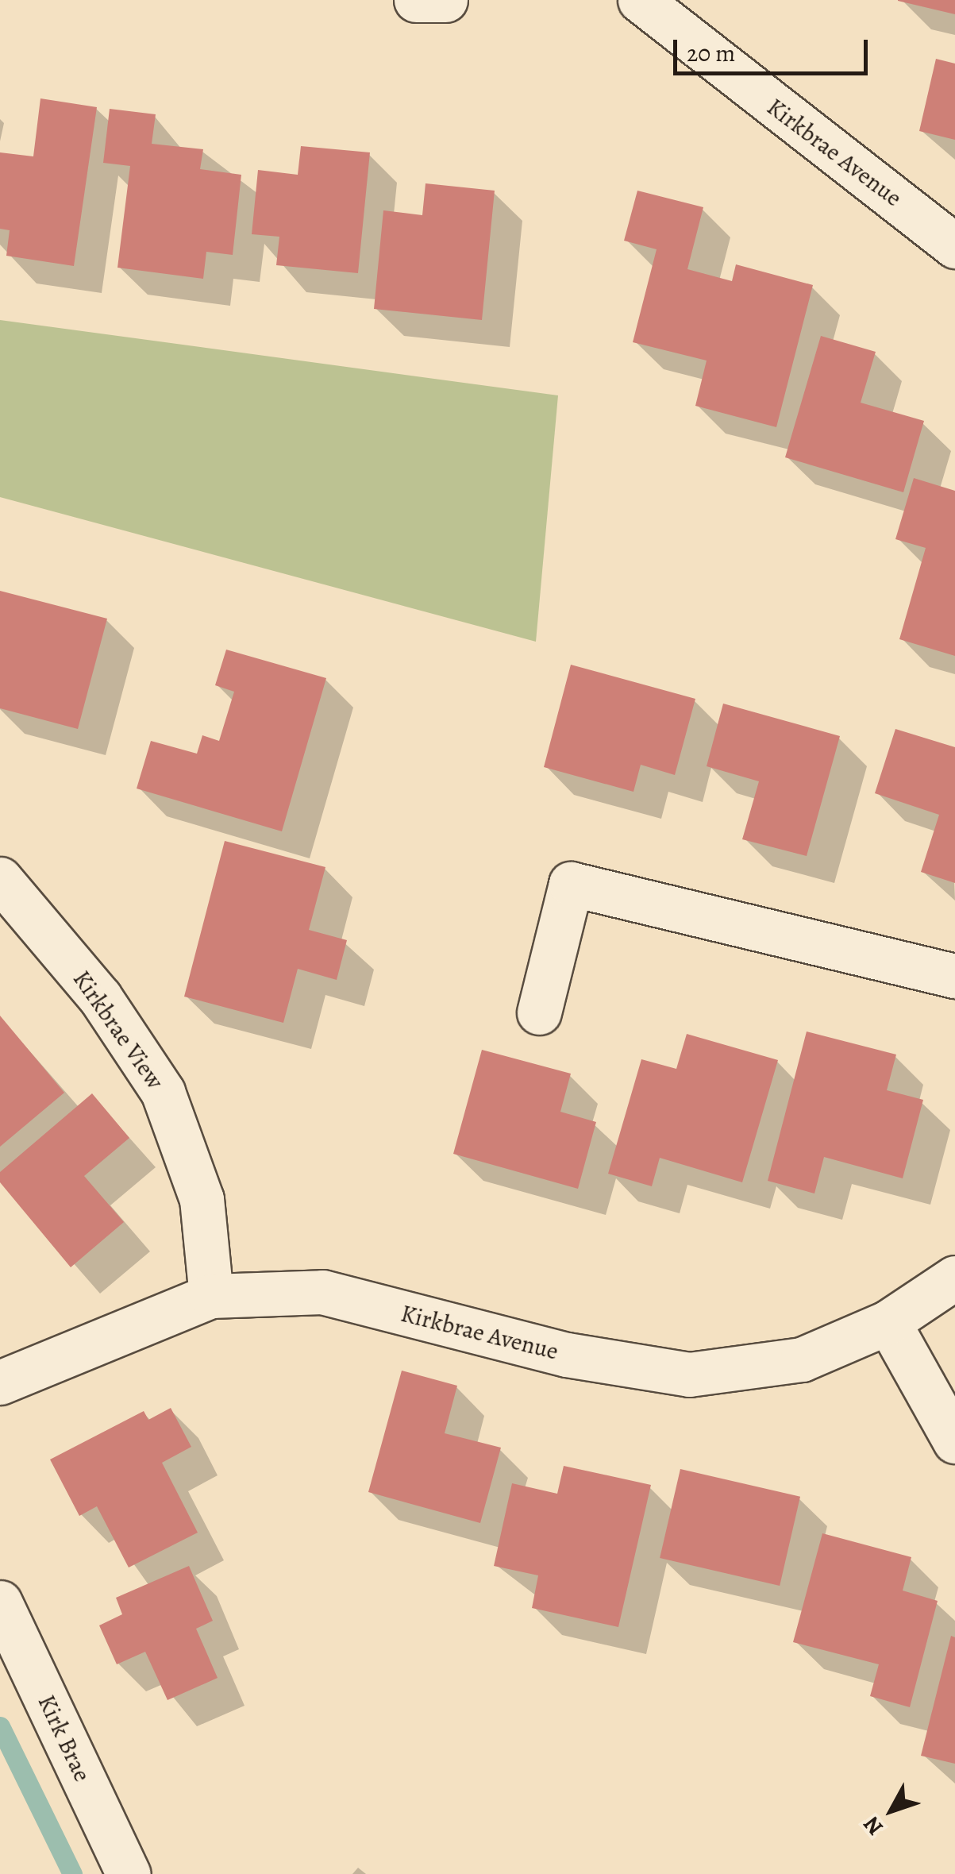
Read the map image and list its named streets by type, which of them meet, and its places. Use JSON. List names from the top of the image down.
{
  "streets": {
    "street": ["Kirkbrae Avenue", "Kirkbrae View", "Kirk Brae"]
  },
  "crossings": [
    ["Kirkbrae Avenue", "Kirkbrae View"]
  ],
  "scale_bar": "20 m",
  "north": "bottom left"
}
